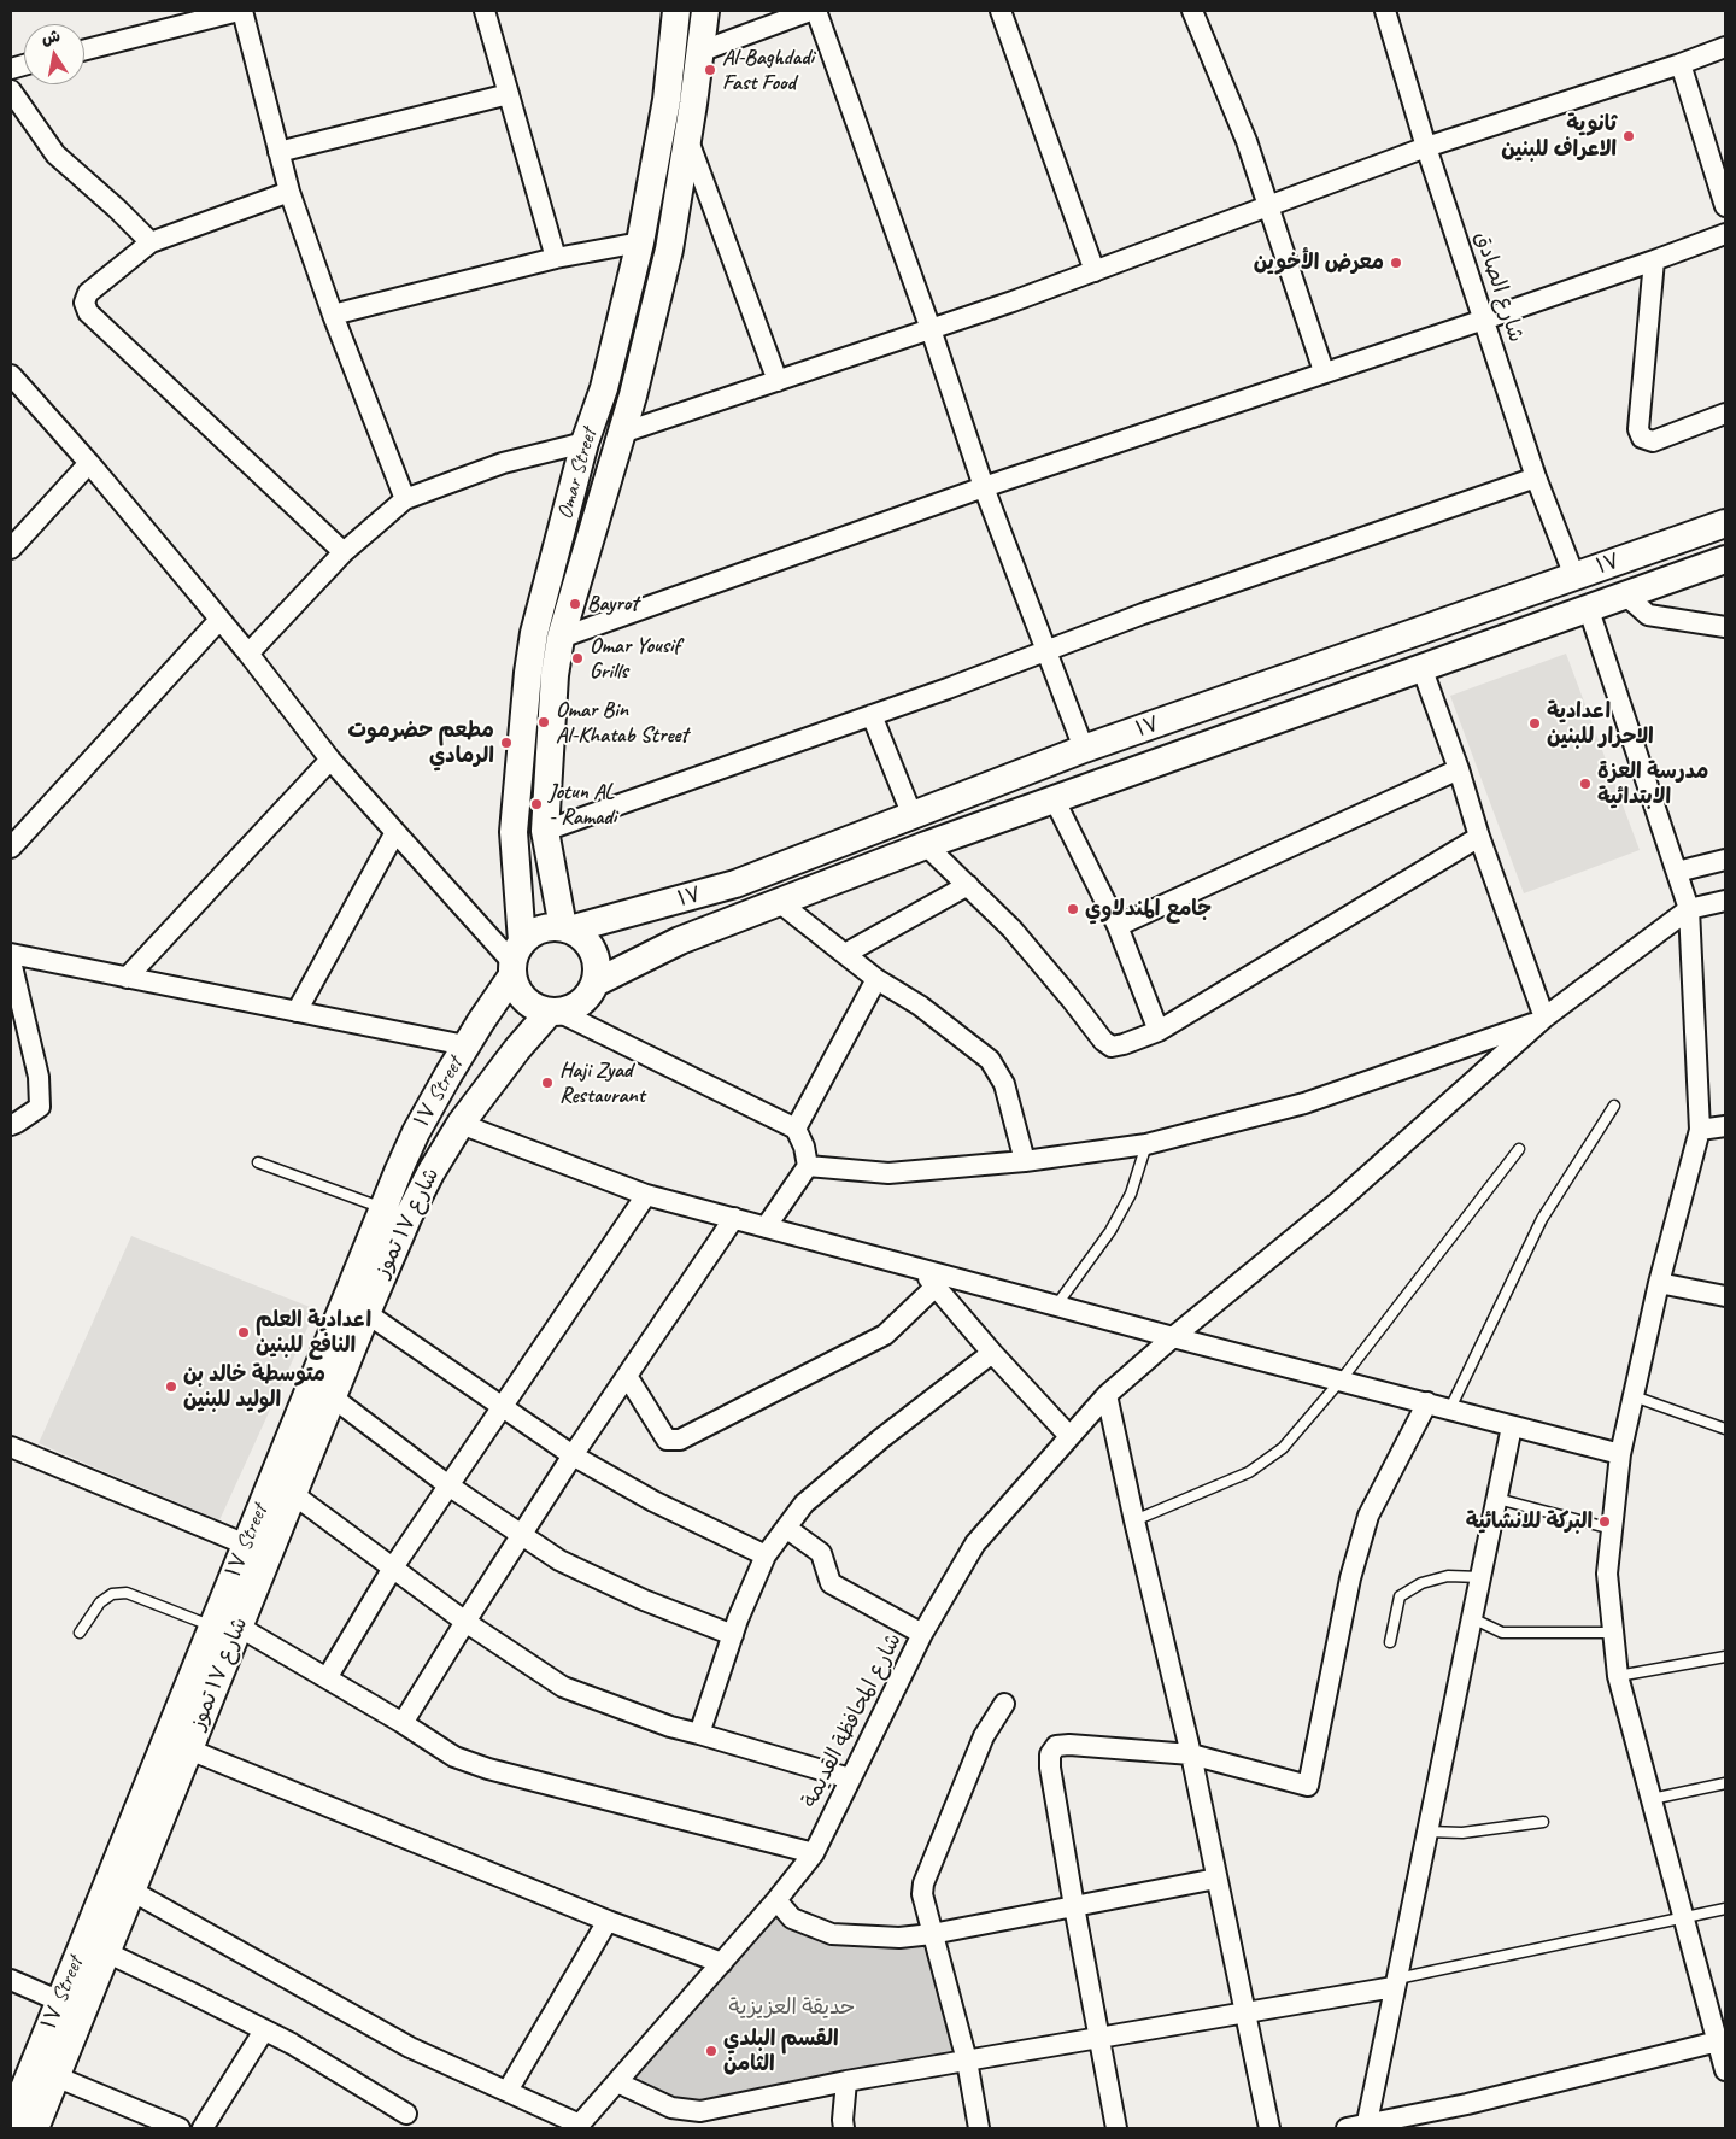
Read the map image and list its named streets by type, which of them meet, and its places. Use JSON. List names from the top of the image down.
{
  "streets": {
    "main road": [
      "Omar Street",
      "١٧",
      "١٧ Street",
      "شارع ١٧ تموز"
    ],
    "street": ["شارع الصادق", "شارع المحافظة القديمة"]
  },
  "crossings": [
    ["شارع الصادق", "١٧"],
    ["Omar Street", "١٧"],
    ["Omar Street", "١٧ Street"],
    ["Omar Street", "شارع ١٧ تموز"],
    ["١٧", "١٧ Street"],
    ["١٧", "شارع ١٧ تموز"],
    ["١٧ Street", "شارع ١٧ تموز"]
  ],
  "parks": ["حديقة العزيزية"],
  "places": [
    "Al-Baghdadi Fast Food",
    "ثانوية الاعراف للبنين",
    "معرض الأخوين",
    "Bayrot",
    "Omar Yousif Grills",
    "Omar Bin Al-Khatab Street",
    "اعدادية الاحرار للبنين",
    "مطعم حضرموت الرمادي",
    "مدرسة العزة الابتدائية",
    "Jotun AL - Ramadi",
    "جامع المندلاوي",
    "Haji Zyad Restaurant",
    "اعدادية العلم النافع للبنين",
    "متوسطة خالد بن الوليد للبنين",
    "البركة للانشائية",
    "القسم البلدي الثامن"
  ],
  "north": "top"
}
